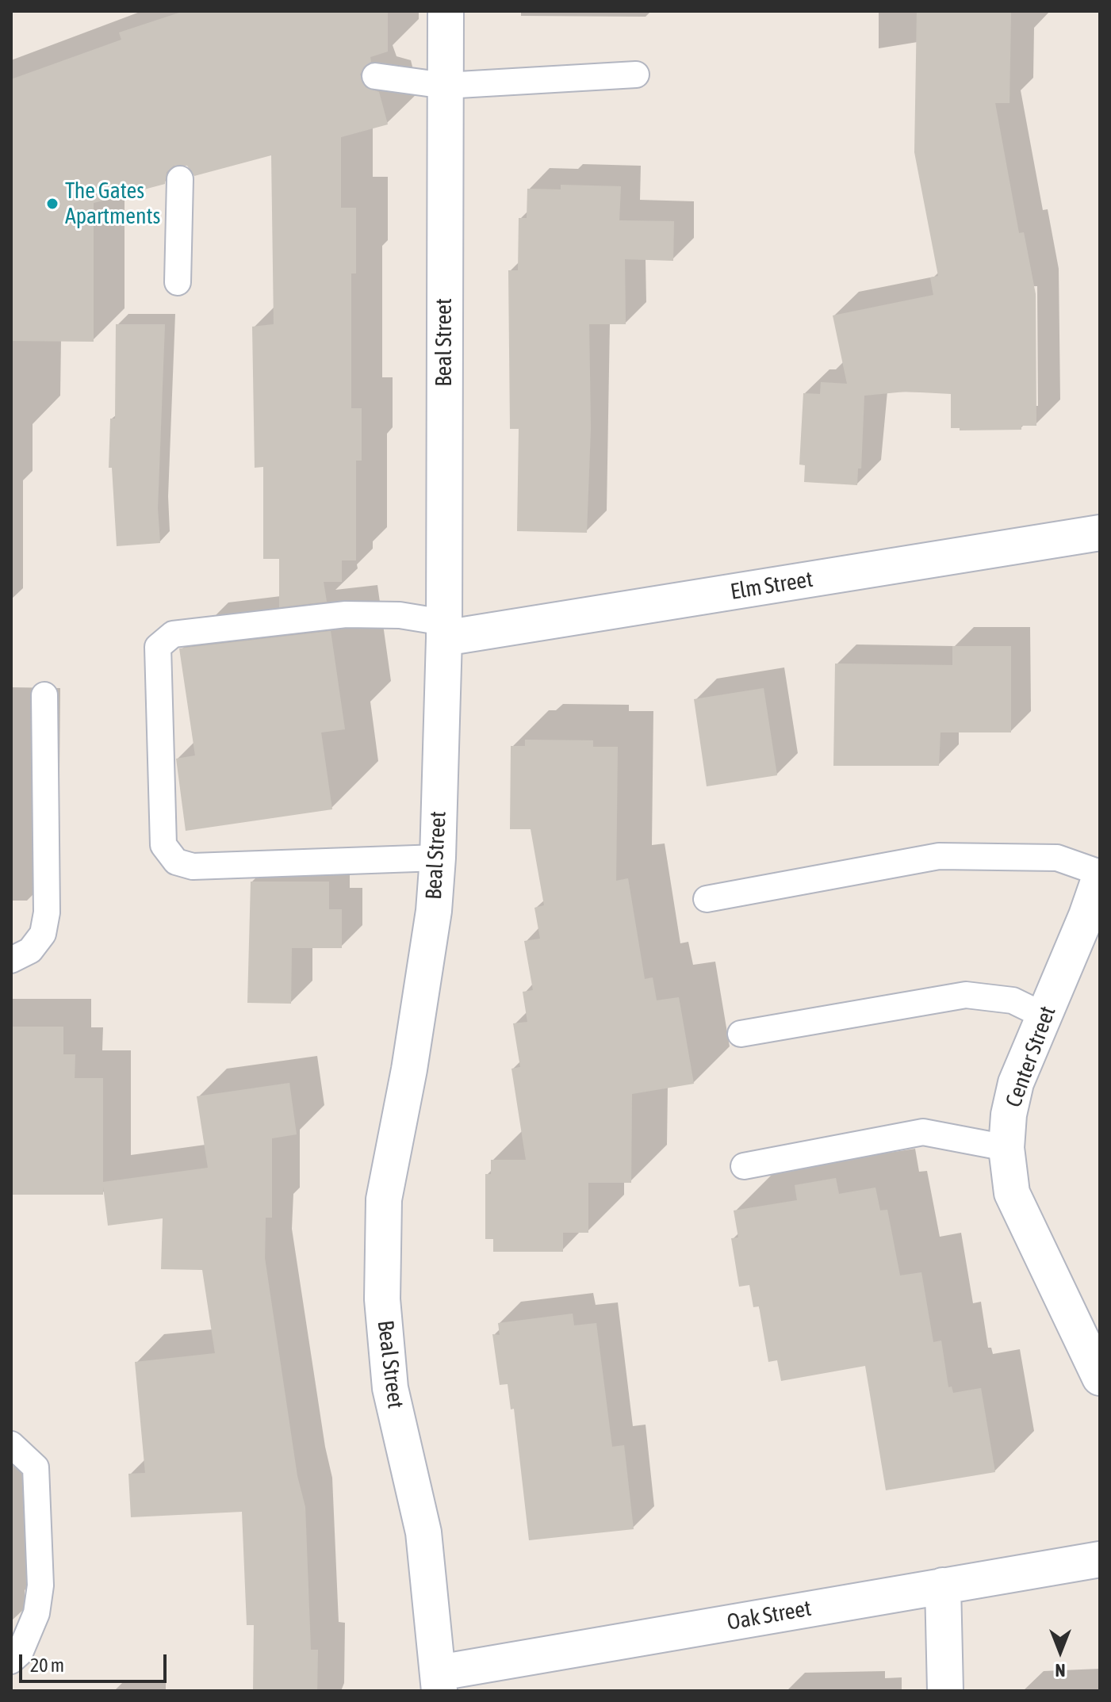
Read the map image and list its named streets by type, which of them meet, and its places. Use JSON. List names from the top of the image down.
{
  "streets": {
    "street": [
      "Beal Street",
      "Elm Street",
      "Center Street",
      "Oak Street"
    ]
  },
  "crossings": [
    ["Beal Street", "Elm Street"],
    ["Beal Street", "Oak Street"]
  ],
  "places": ["The Gates Apartments"],
  "scale_bar": "20 m",
  "north": "bottom"
}
